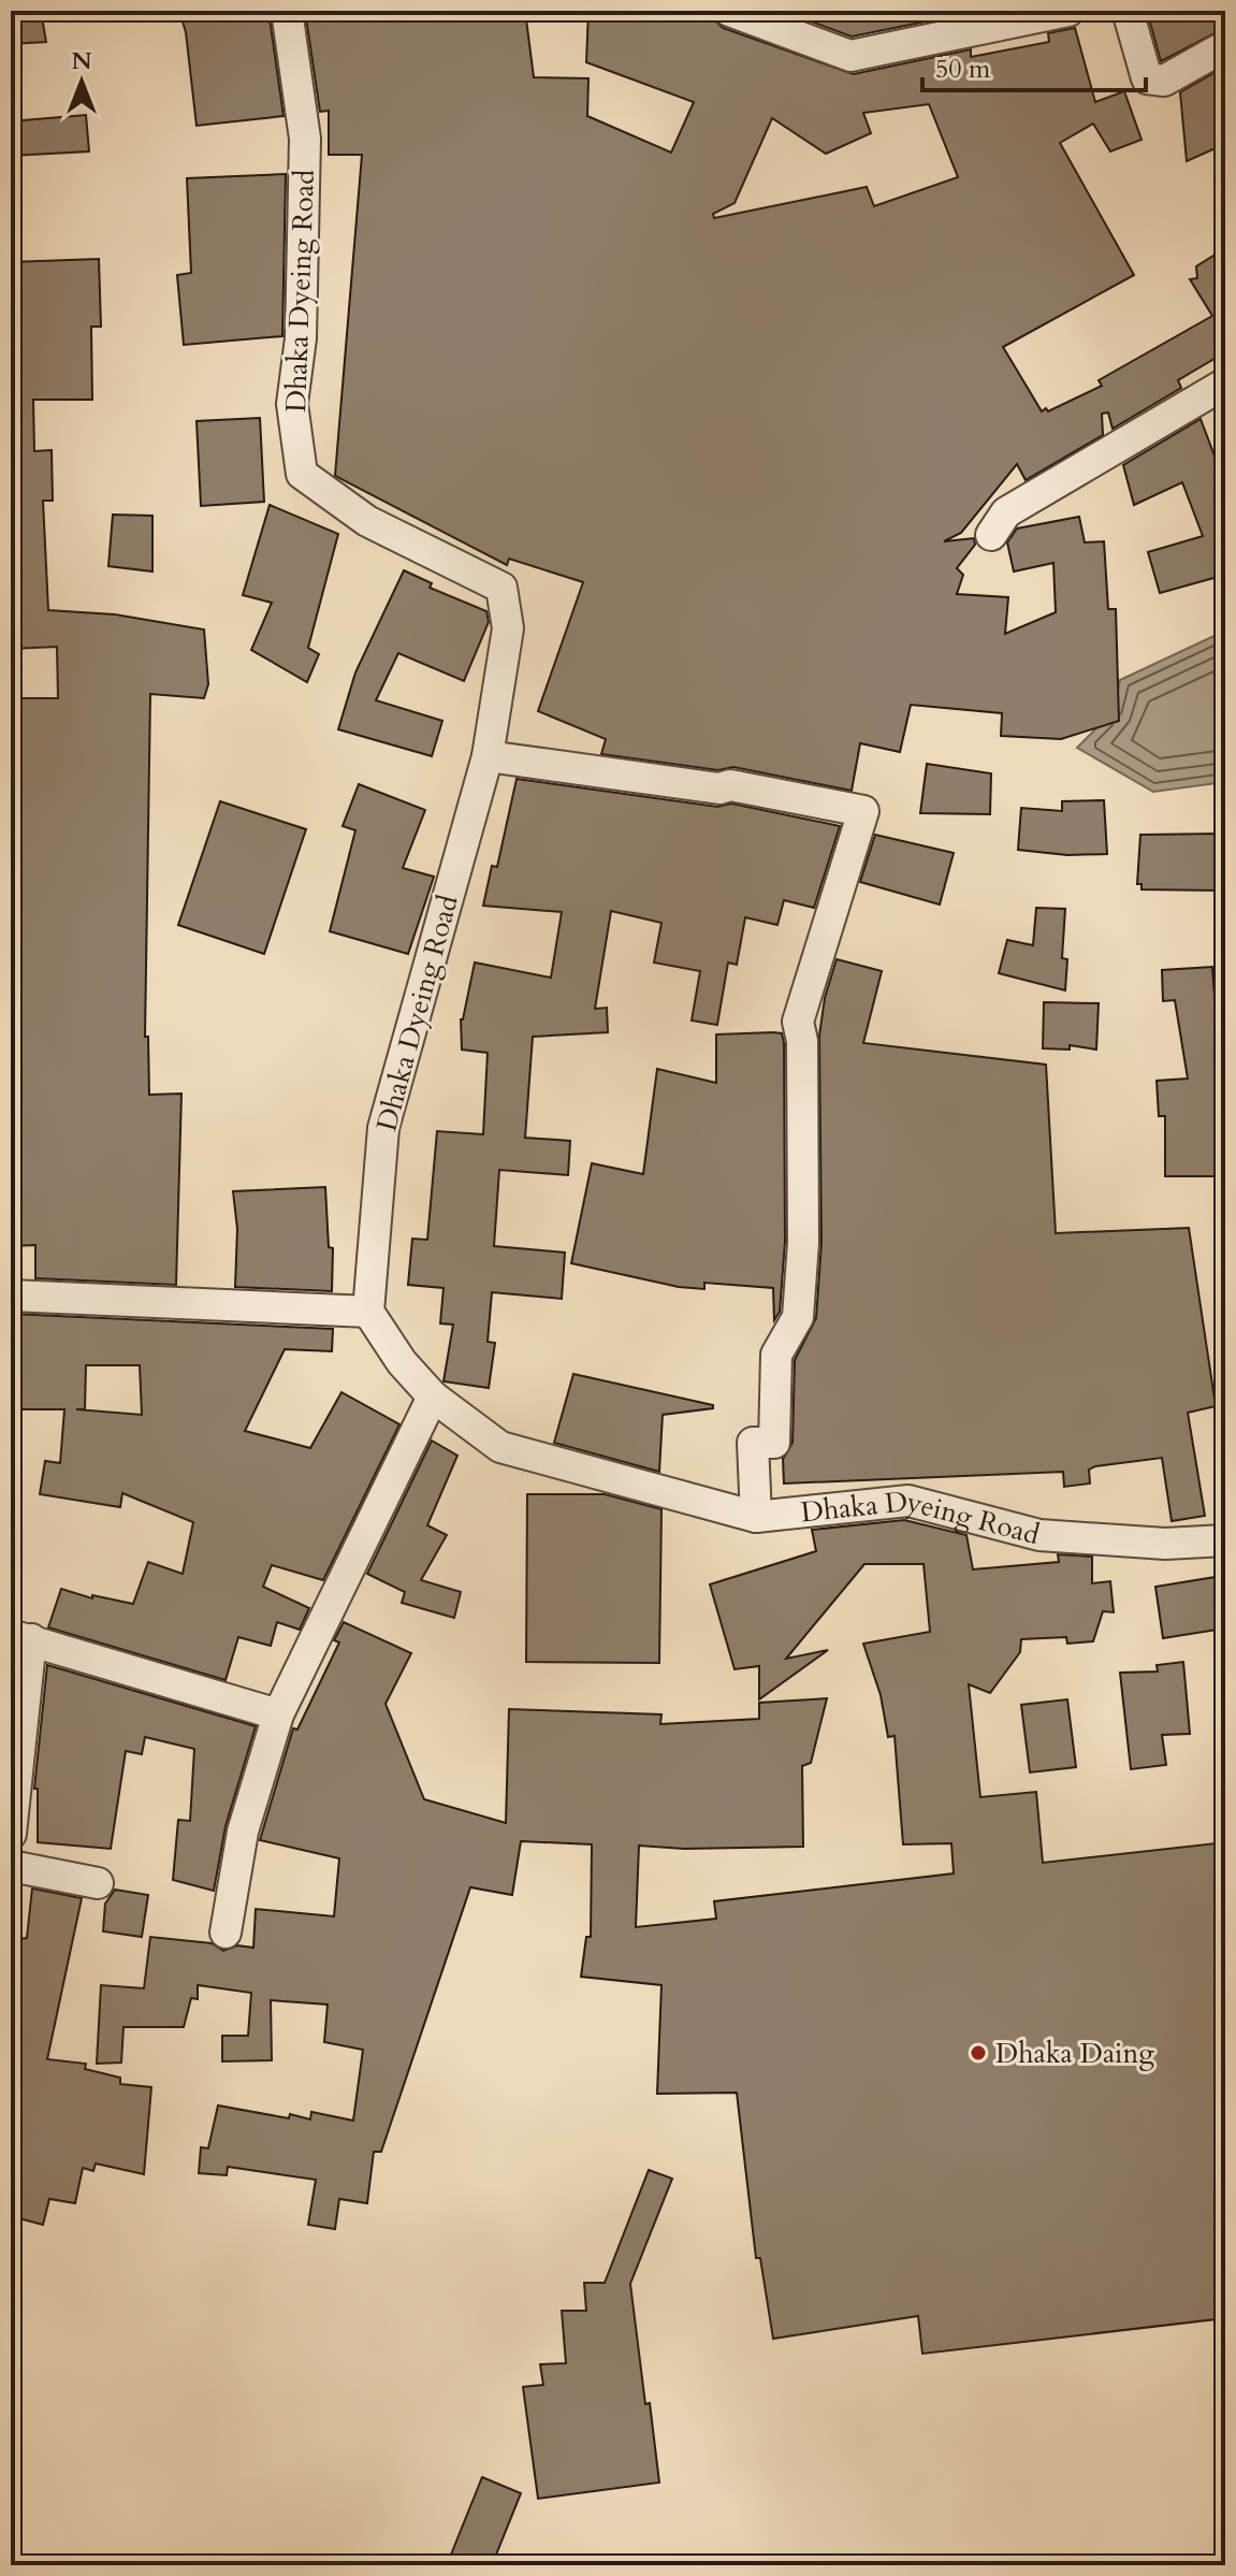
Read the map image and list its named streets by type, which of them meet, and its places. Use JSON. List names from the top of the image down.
{
  "streets": {
    "street": ["Dhaka Dyeing Road"]
  },
  "places": ["Dhaka Daing"],
  "scale_bar": "50 m",
  "north": "top"
}
